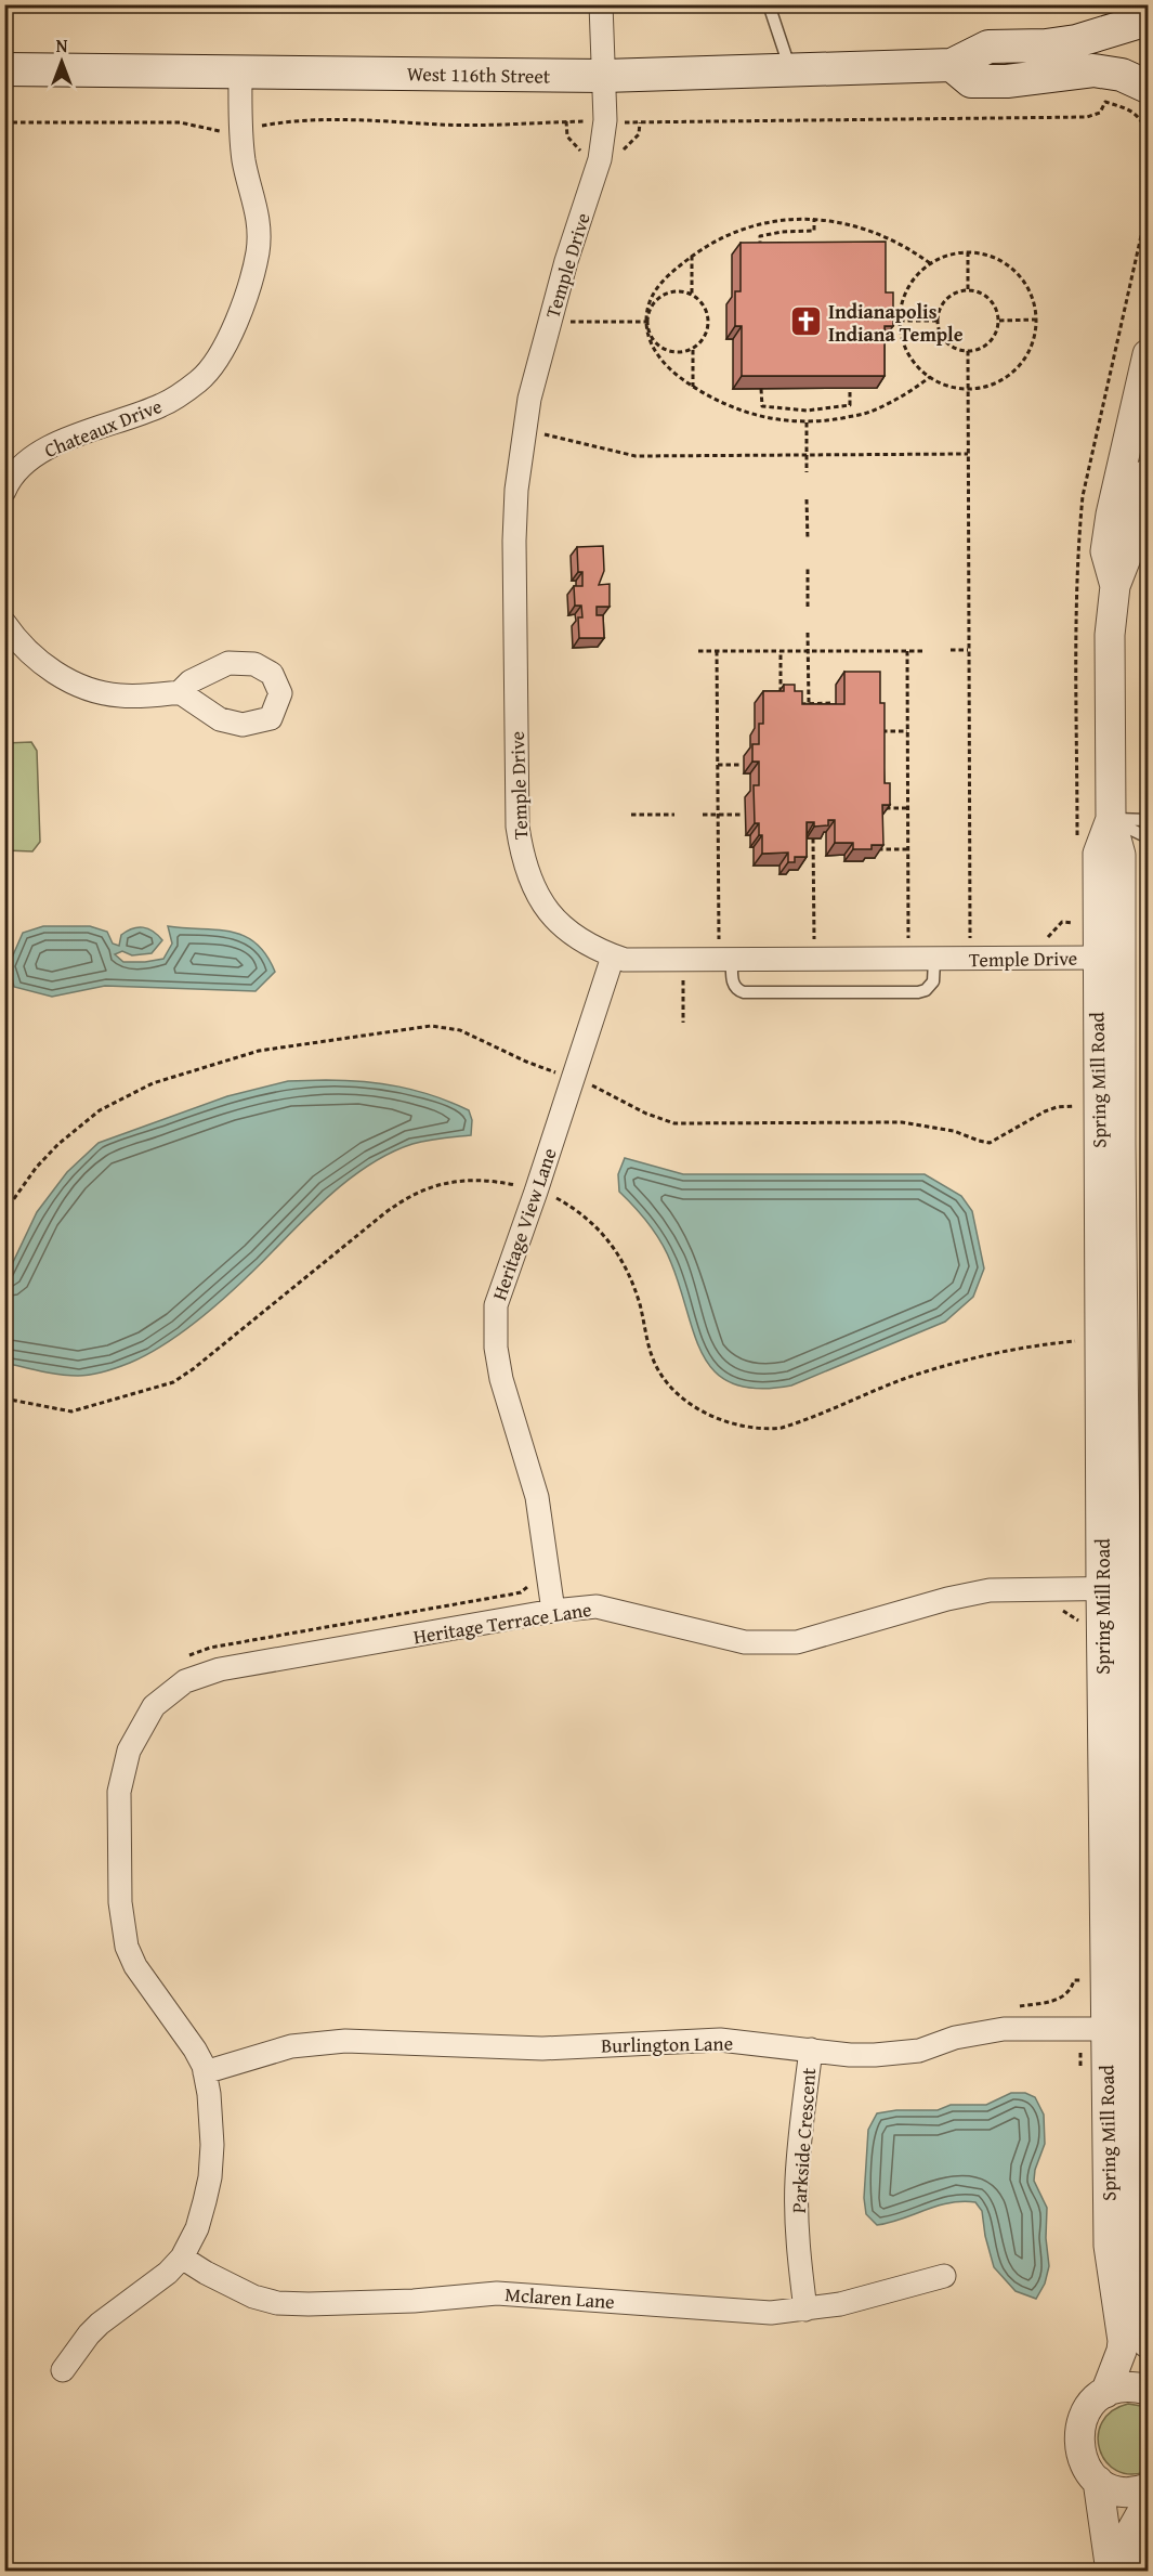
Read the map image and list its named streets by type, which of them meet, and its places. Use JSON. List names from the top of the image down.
{
  "streets": {
    "main road": ["West 116th Street"],
    "street": [
      "Temple Drive",
      "Chateaux Drive",
      "Spring Mill Road",
      "Heritage View Lane",
      "Heritage Terrace Lane",
      "Burlington Lane",
      "Parkside Crescent",
      "Mclaren Lane"
    ]
  },
  "crossings": [
    ["West 116th Street", "Temple Drive"],
    ["West 116th Street", "Chateaux Drive"],
    ["Temple Drive", "Spring Mill Road"],
    ["Temple Drive", "Heritage View Lane"],
    ["Spring Mill Road", "Heritage Terrace Lane"],
    ["Spring Mill Road", "Burlington Lane"],
    ["Heritage View Lane", "Heritage Terrace Lane"],
    ["Heritage Terrace Lane", "Burlington Lane"],
    ["Burlington Lane", "Parkside Crescent"],
    ["Parkside Crescent", "Mclaren Lane"]
  ],
  "places": {
    "church": ["Indianapolis Indiana Temple"]
  },
  "north": "top"
}
